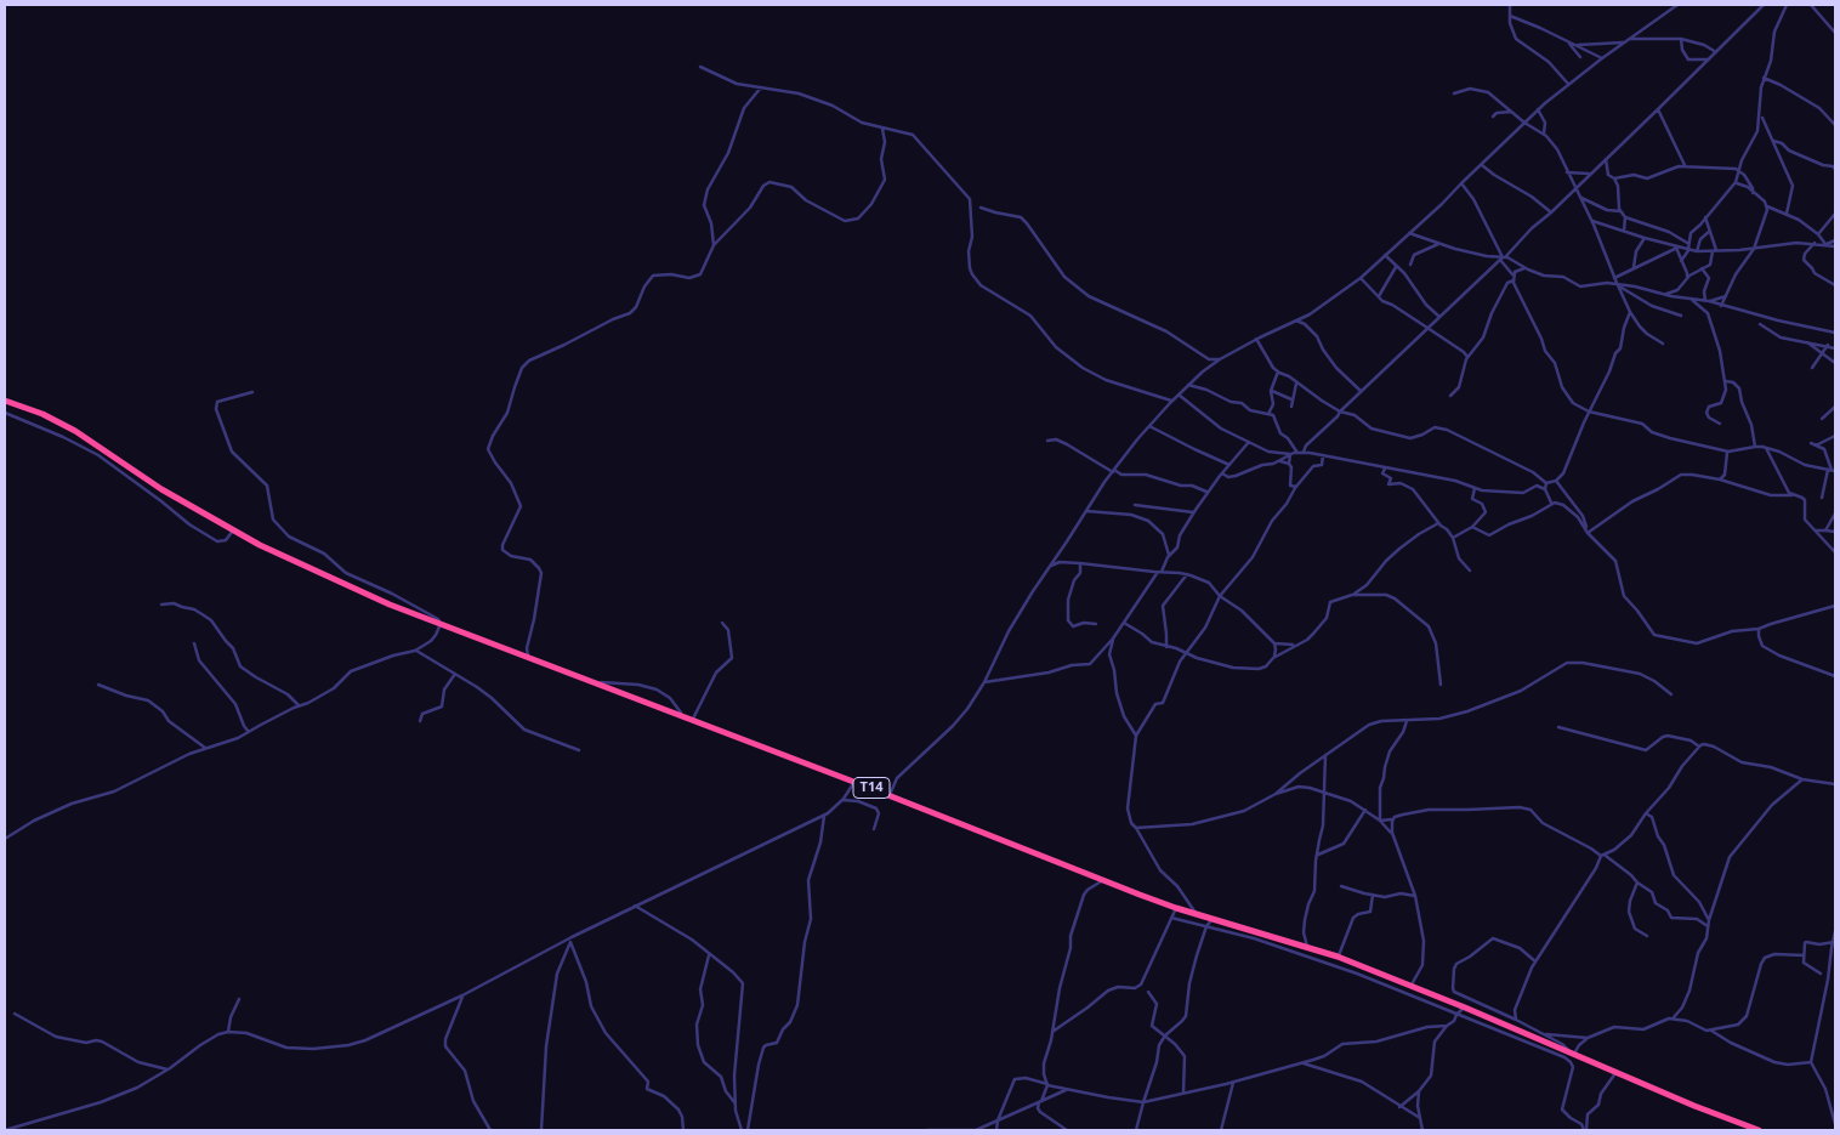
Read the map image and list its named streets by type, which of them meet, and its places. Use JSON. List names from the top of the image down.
{
  "streets": {
    "highway": ["T14"]
  }
}
